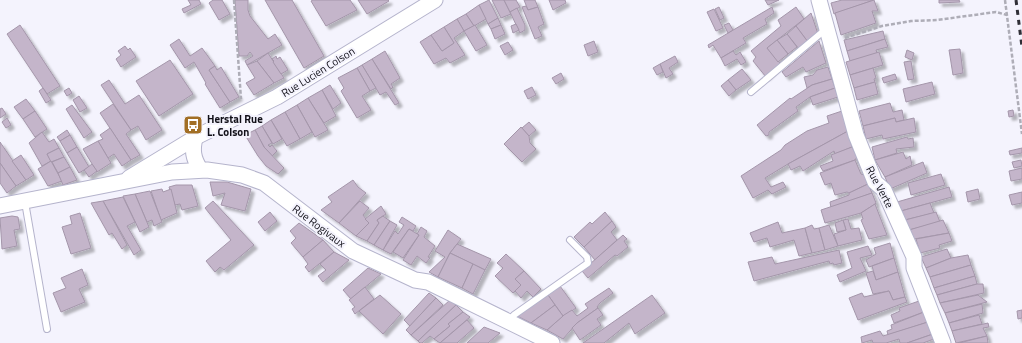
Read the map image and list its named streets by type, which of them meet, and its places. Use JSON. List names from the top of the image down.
{
  "streets": {
    "street": ["Rue Lucien Colson", "Rue Verte", "Rue Rogivaux"]
  },
  "crossings": [
    ["Rue Lucien Colson", "Rue Rogivaux"]
  ],
  "places": {
    "bus stop": ["Herstal Rue L. Colson"]
  }
}
